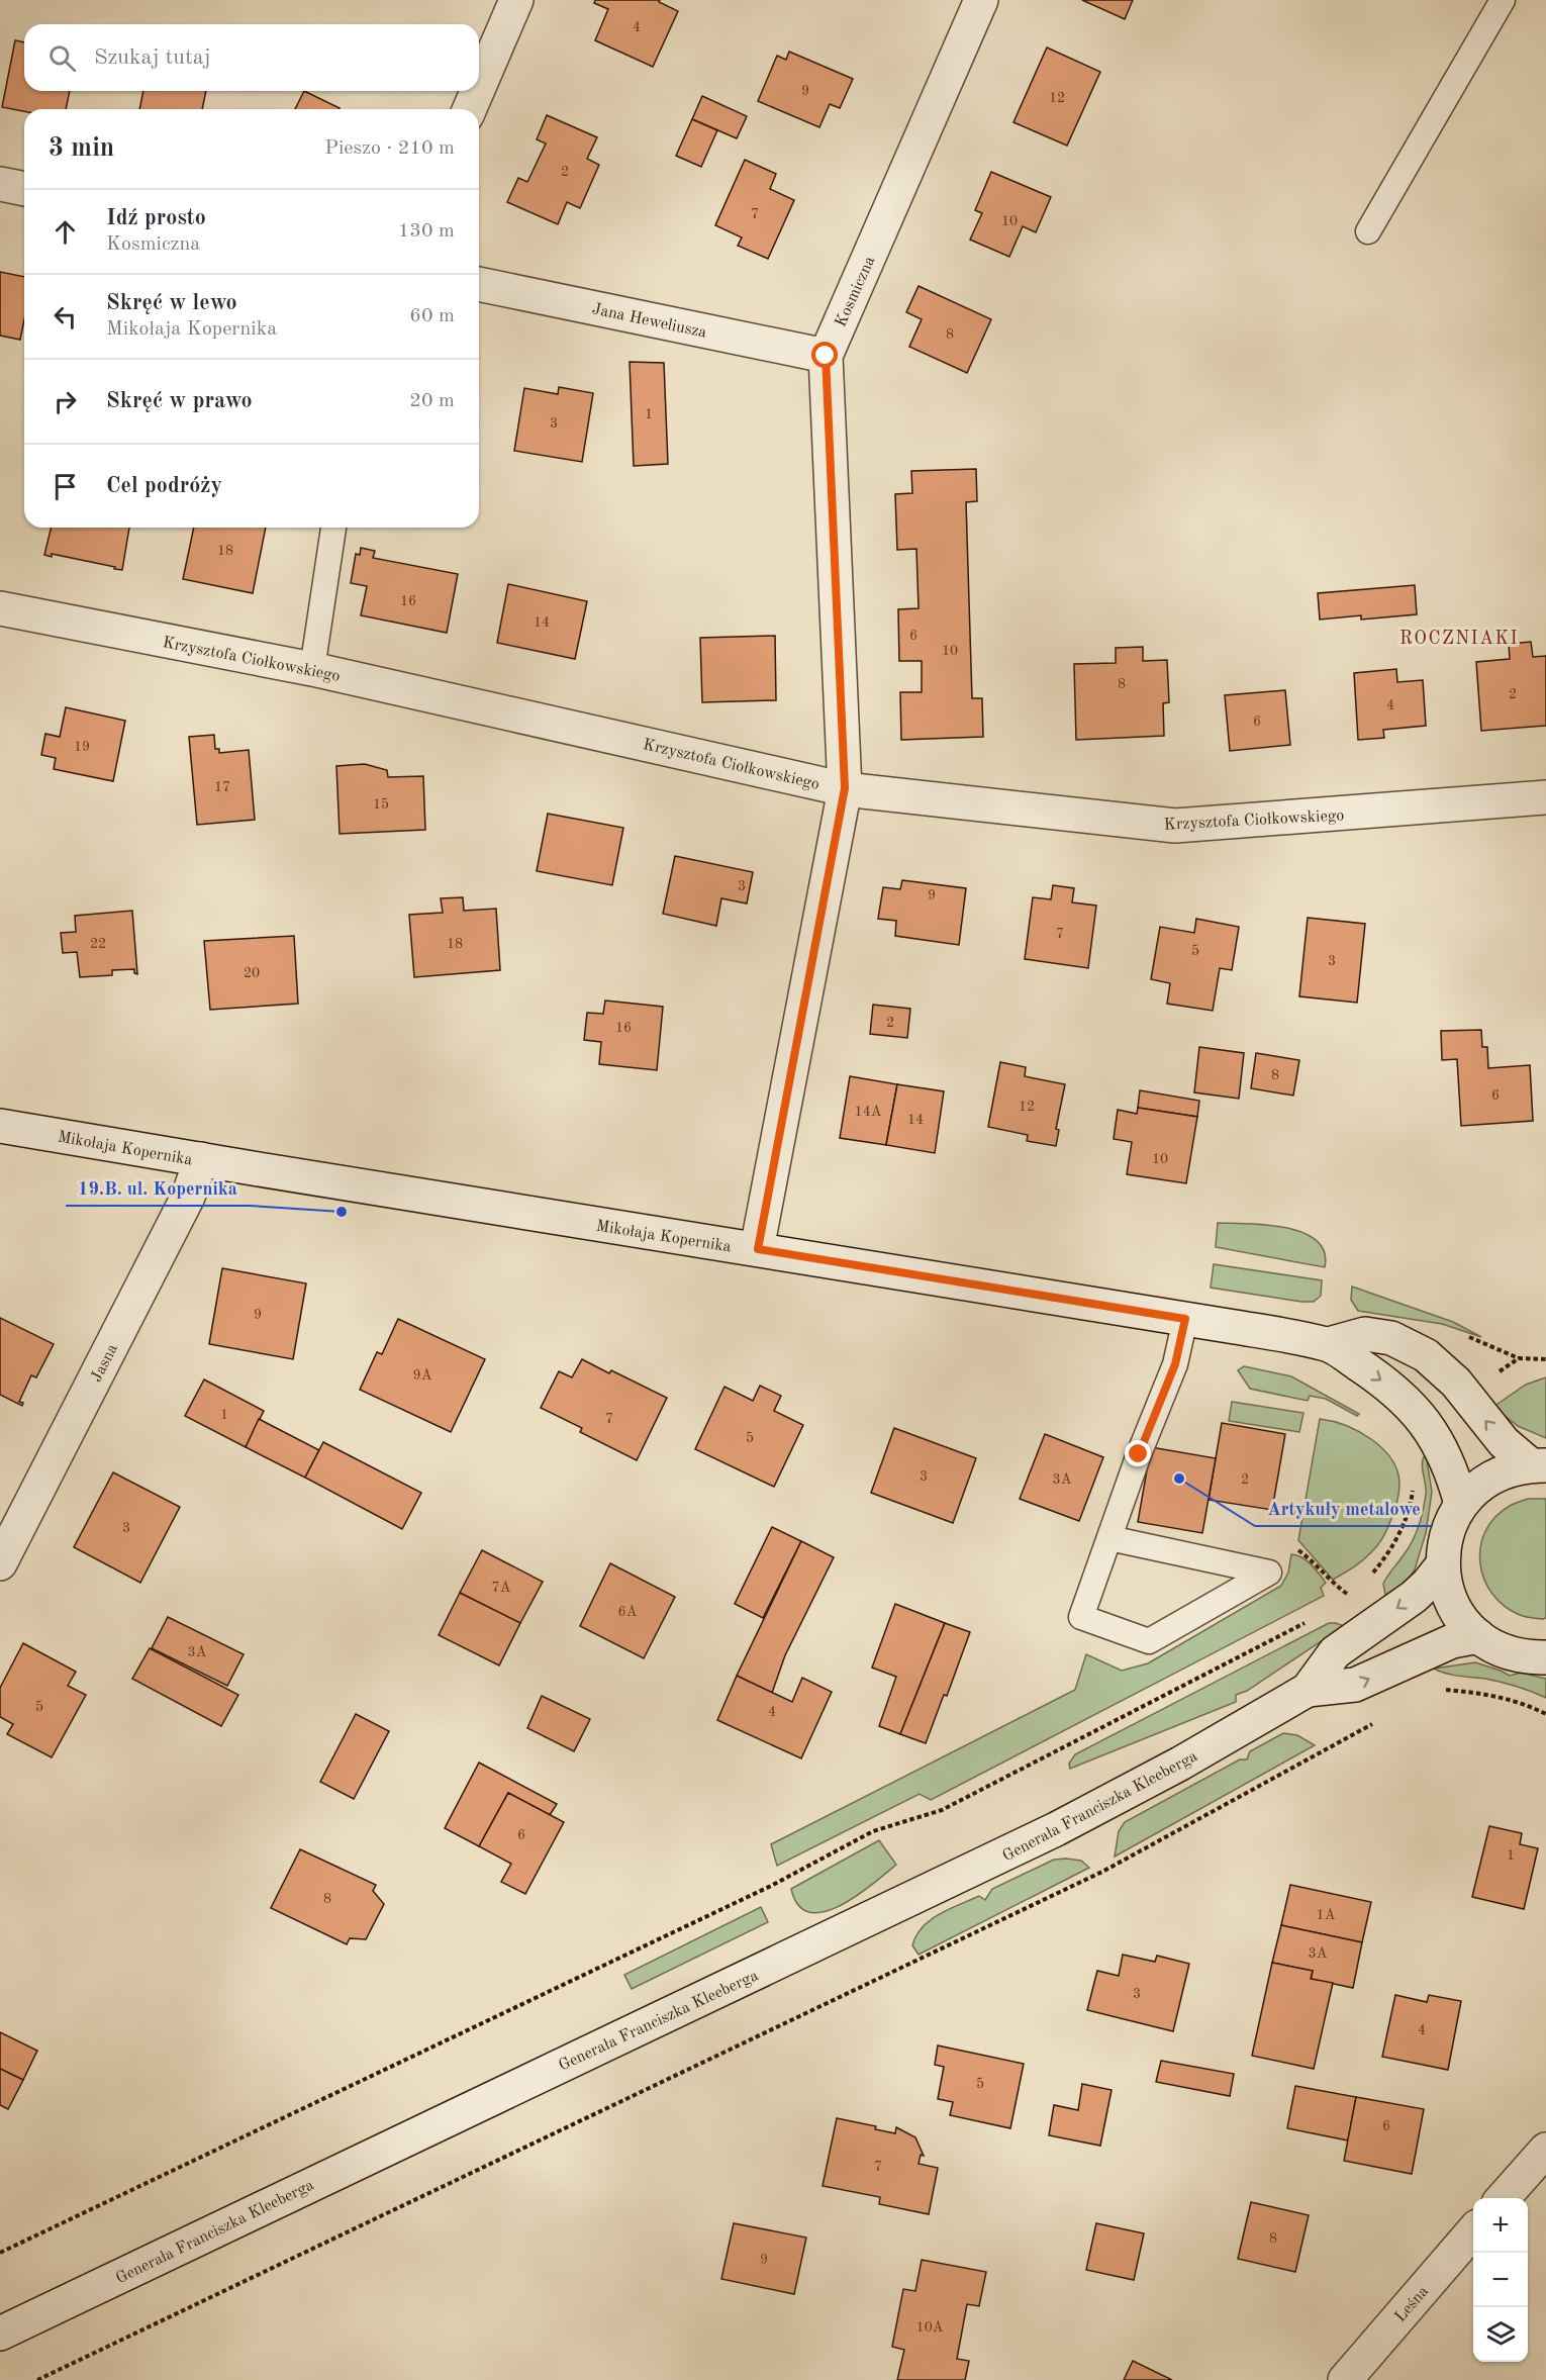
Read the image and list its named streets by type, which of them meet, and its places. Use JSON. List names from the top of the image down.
{
  "streets": {
    "street": [
      "Kosmiczna",
      "Jana Heweliusza",
      "Krzysztofa Ciołkowskiego",
      "Mikołaja Kopernika",
      "Jasna",
      "Generała Franciszka Kleeberga",
      "Leśna"
    ]
  },
  "crossings": [
    ["Kosmiczna", "Jana Heweliusza"],
    ["Kosmiczna", "Krzysztofa Ciołkowskiego"],
    ["Kosmiczna", "Mikołaja Kopernika"],
    ["Mikołaja Kopernika", "Jasna"]
  ],
  "districts": ["ROCZNIAKI"],
  "places": ["19.B. ul. Kopernika", "Artykuły metalowe"],
  "house_numbers": [
    "4",
    "9",
    "12",
    "2",
    "7",
    "10",
    "8",
    "1",
    "3",
    "18",
    "16",
    "14",
    "6",
    "10",
    "8",
    "2",
    "4",
    "6",
    "19",
    "17",
    "15",
    "3",
    "9",
    "7",
    "22",
    "18",
    "5",
    "3",
    "20",
    "2",
    "16",
    "8",
    "6",
    "12",
    "14A",
    "14",
    "10",
    "9",
    "9A",
    "1",
    "7",
    "5",
    "3",
    "3A",
    "2",
    "3",
    "7A",
    "6A",
    "3A",
    "5",
    "4",
    "6",
    "1",
    "8",
    "1A",
    "3A",
    "3",
    "4",
    "5",
    "6",
    "7",
    "8",
    "9",
    "10A"
  ],
  "page": {
    "search": "Szukaj tutaj",
    "heading": ["3 min", "Pieszo · 210 m"],
    "list": [
      ["Idź prosto", "Kosmiczna", "130 m"],
      ["Skręć w lewo", "Mikołaja Kopernika", "60 m"],
      ["Skręć w prawo", "20 m"],
      "Cel podróży"
    ],
    "map_buttons": ["+", "−"]
  }
}
